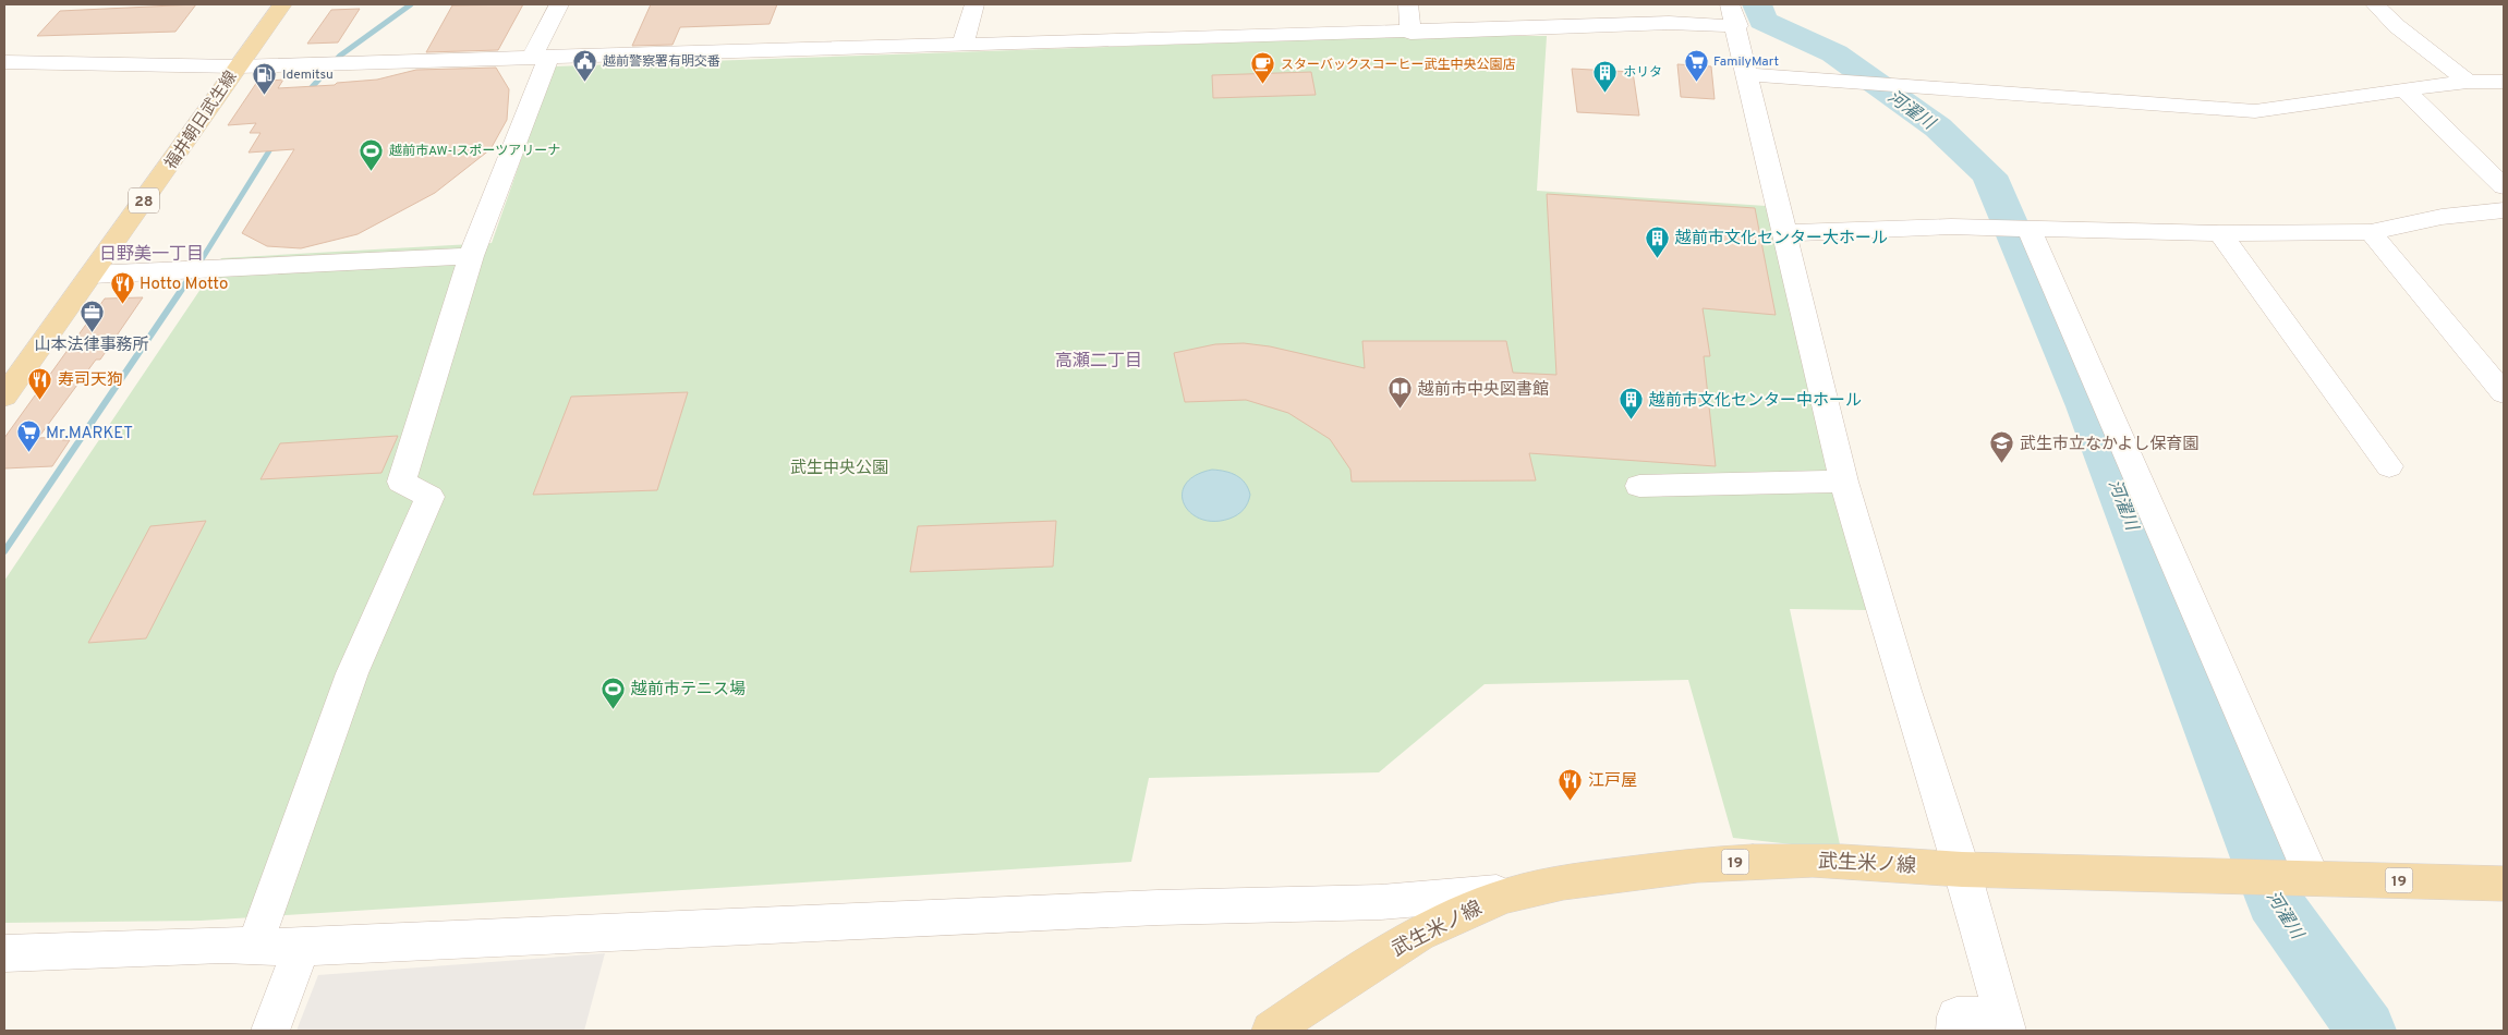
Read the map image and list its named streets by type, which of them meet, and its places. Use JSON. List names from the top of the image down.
{
  "streets": {
    "main road": [
      "福井朝日武生線",
      "28",
      "19",
      "武生米ノ線"
    ]
  },
  "districts": ["日野美一丁目", "高瀬二丁目"],
  "water": ["河濯川"],
  "parks": ["武生中央公園"],
  "places": {
    "public building": ["越前警察署有明交番"],
    "supermarket": ["FamilyMart", "Mr.MARKET"],
    "cafe": ["スターバックスコーヒー武生中央公園店"],
    "building": ["ホリタ", "越前市文化センター大ホール", "越前市文化センター中ホール"],
    "fuel station": ["Idemitsu"],
    "sports": ["越前市AW-Iスポーツアリーナ", "越前市テニス場"],
    "restaurant": ["Hotto Motto", "寿司天狗", "江戸屋"],
    "office": ["山本法律事務所"],
    "library": ["越前市中央図書館"],
    "school or university": ["武生市立なかよし保育園"]
  }
}
